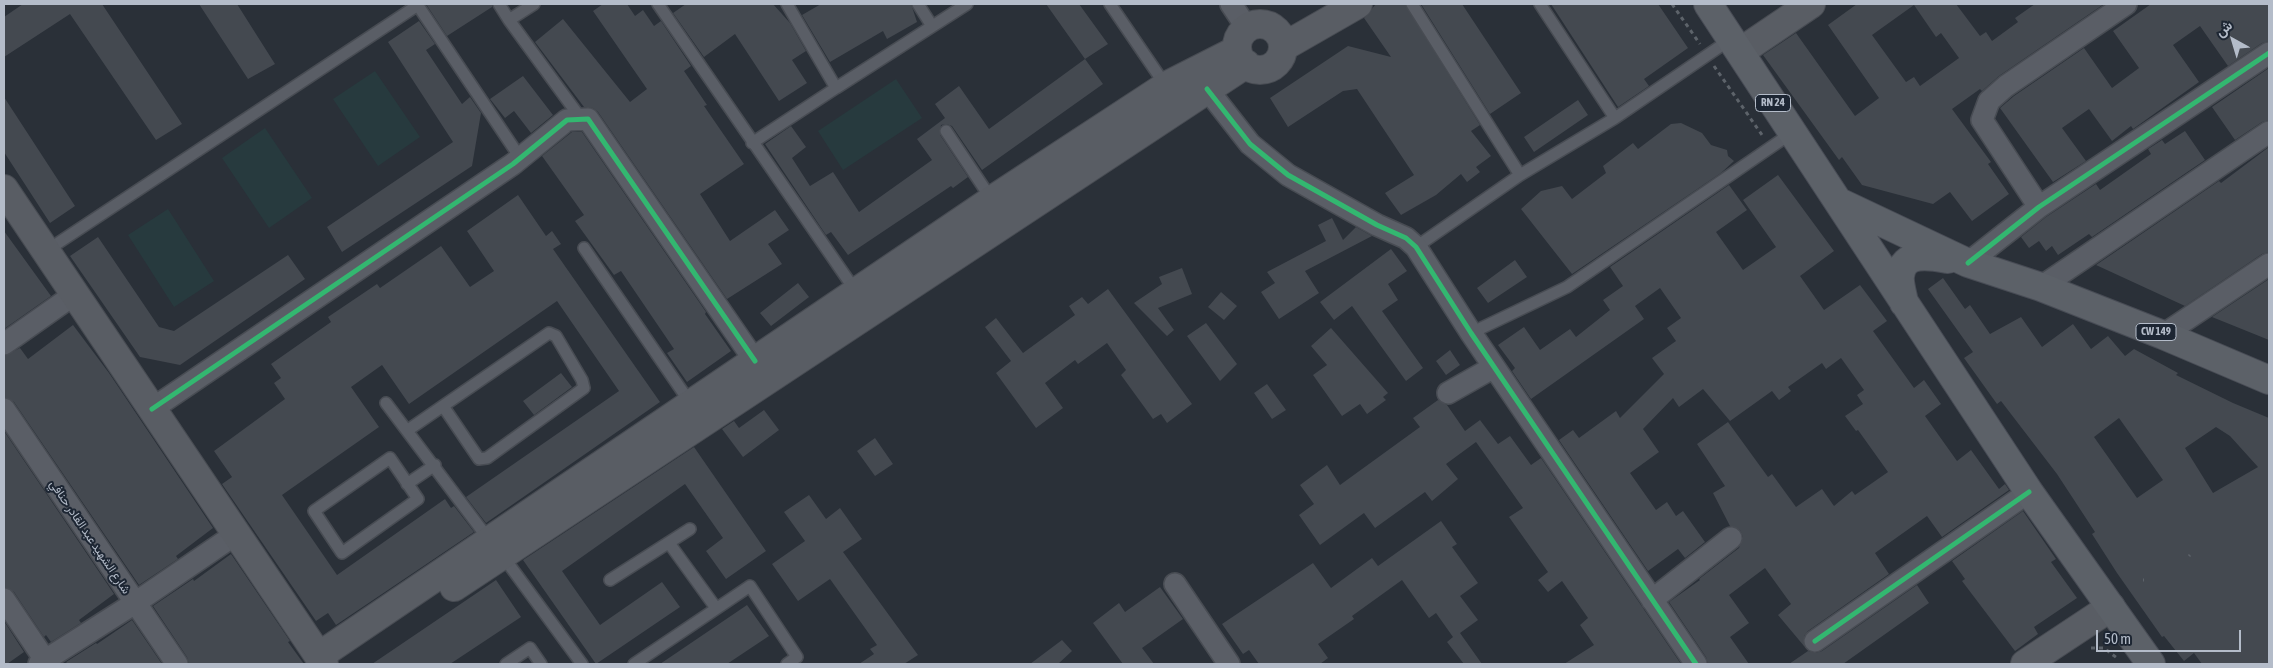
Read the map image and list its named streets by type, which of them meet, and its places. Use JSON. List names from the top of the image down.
{
  "streets": {
    "main road": ["RN 24", "CW 149"],
    "street": ["شارع الشهيد عبد القادر حنافي"]
  },
  "crossings": [
    ["RN 24", "CW 149"]
  ],
  "scale_bar": "50 m",
  "north": "top left"
}
